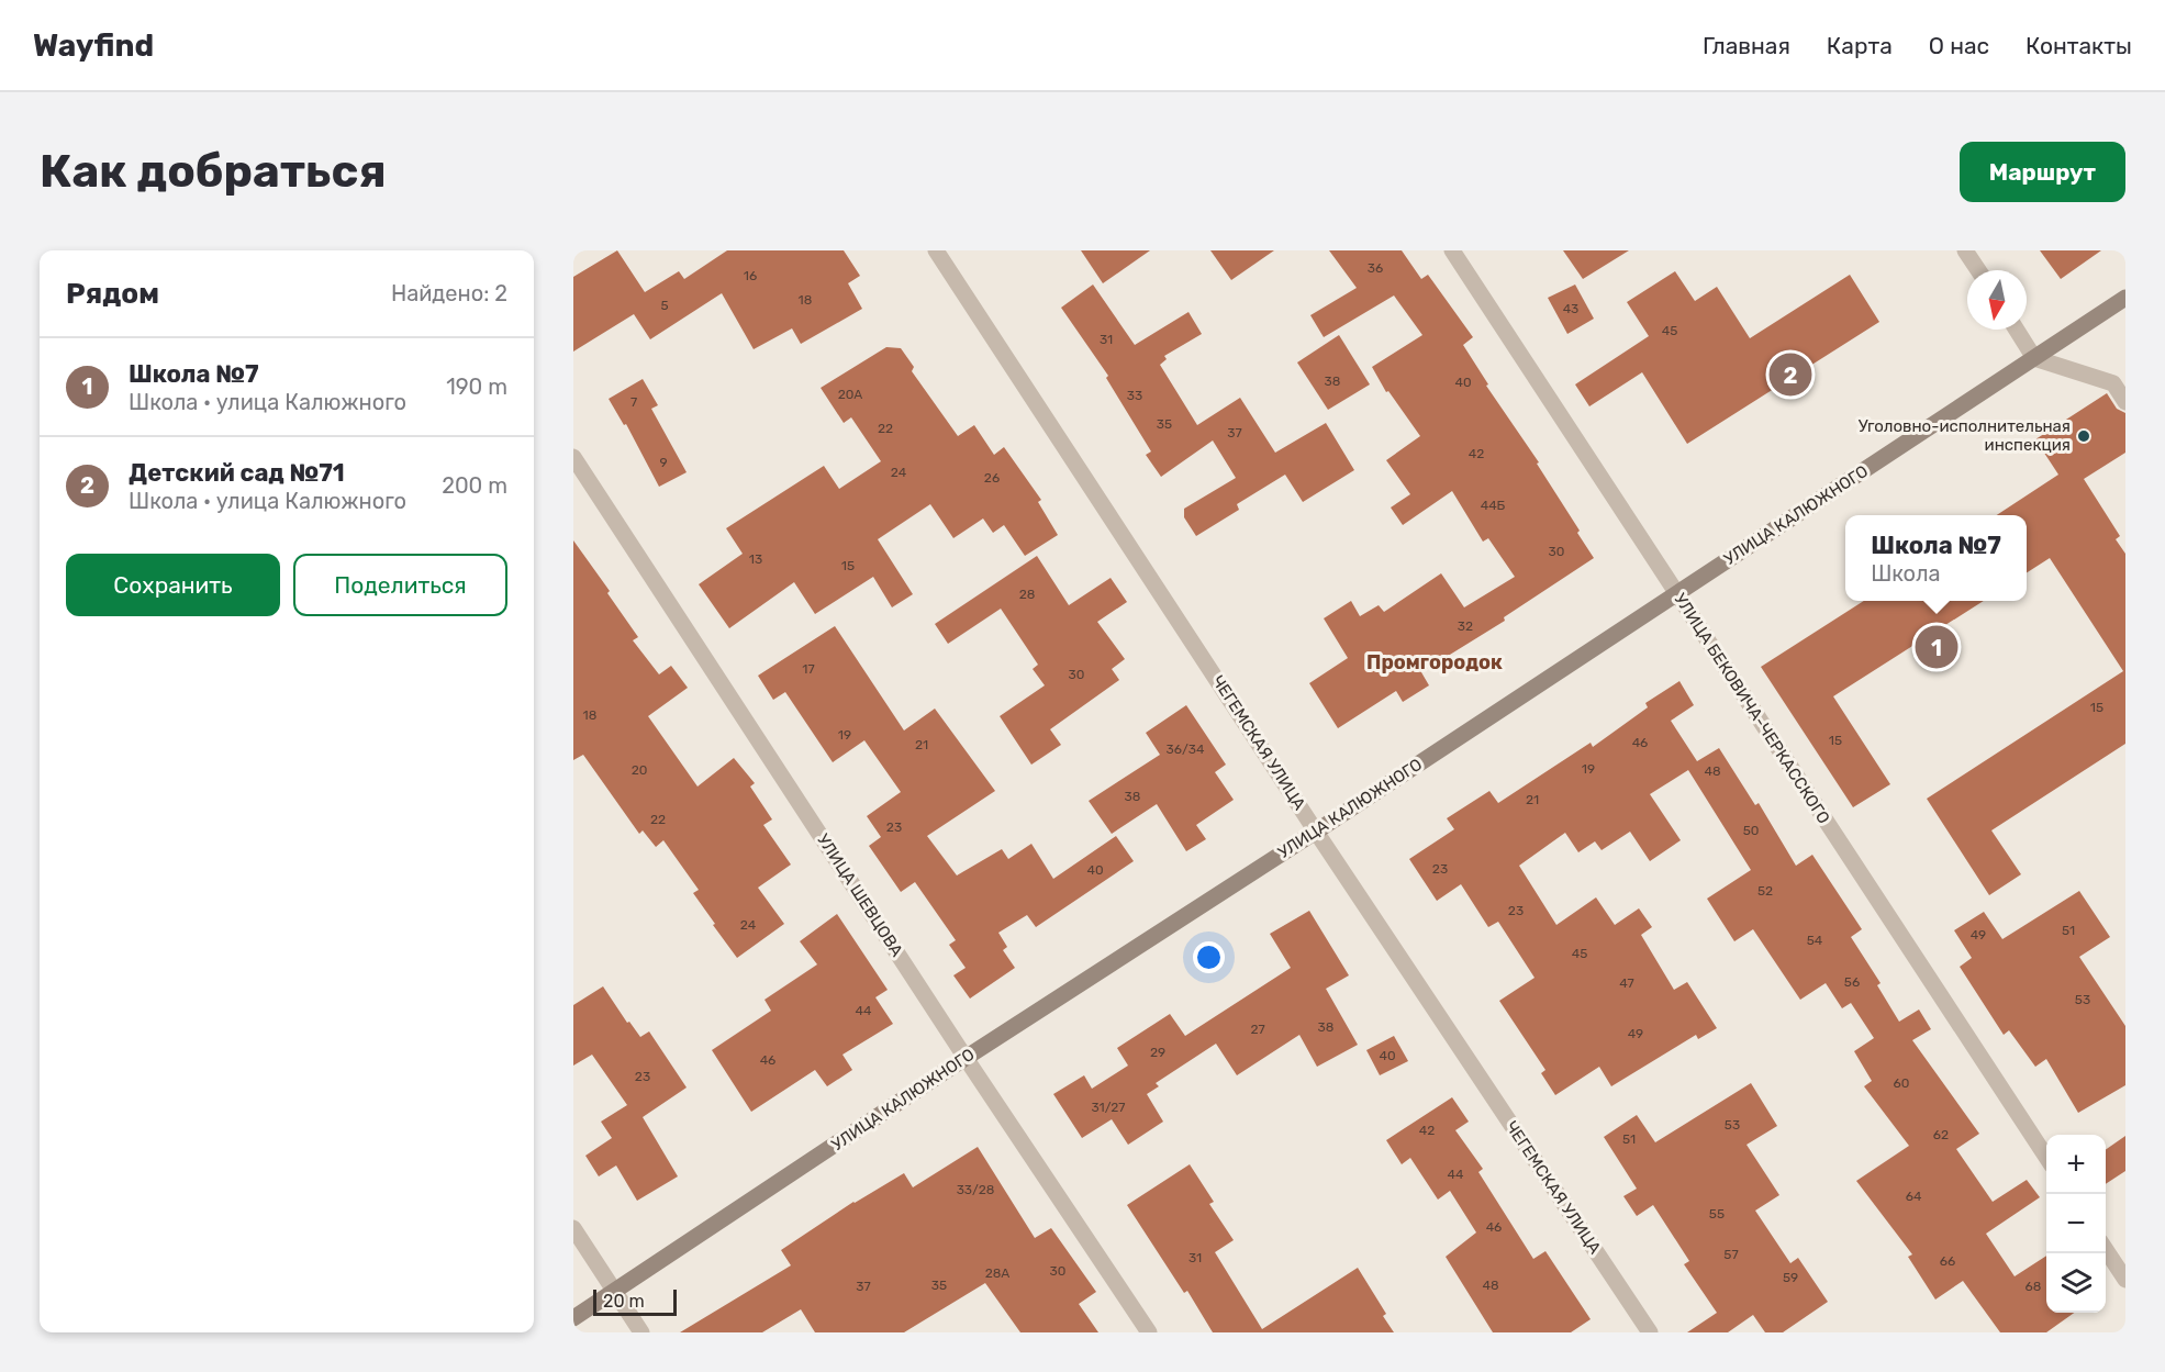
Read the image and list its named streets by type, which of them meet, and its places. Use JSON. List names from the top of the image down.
{
  "streets": {
    "street": [
      "УЛИЦА КАЛЮЖНОГО",
      "УЛИЦА БЕКОВИЧА-ЧЕРКАССКОГО",
      "ЧЕГЕМСКАЯ УЛИЦА",
      "УЛИЦА ШЕВЦОВА"
    ]
  },
  "crossings": [
    ["УЛИЦА КАЛЮЖНОГО", "УЛИЦА БЕКОВИЧА-ЧЕРКАССКОГО"],
    ["УЛИЦА КАЛЮЖНОГО", "ЧЕГЕМСКАЯ УЛИЦА"],
    ["УЛИЦА КАЛЮЖНОГО", "УЛИЦА ШЕВЦОВА"]
  ],
  "districts": ["Промгородок"],
  "places": ["Уголовно-исполнительная инспекция"],
  "house_numbers": [
    "36",
    "16",
    "18",
    "5",
    "43",
    "45",
    "31",
    "38",
    "40",
    "20А",
    "33",
    "7",
    "35",
    "22",
    "37",
    "42",
    "9",
    "24",
    "26",
    "44Б",
    "30",
    "13",
    "15",
    "28",
    "32",
    "17",
    "30",
    "15",
    "18",
    "19",
    "15",
    "46",
    "21",
    "36/34",
    "19",
    "20",
    "48",
    "38",
    "21",
    "22",
    "23",
    "50",
    "23",
    "40",
    "52",
    "23",
    "24",
    "51",
    "49",
    "54",
    "45",
    "56",
    "47",
    "53",
    "44",
    "38",
    "27",
    "49",
    "29",
    "40",
    "46",
    "23",
    "60",
    "31/27",
    "53",
    "42",
    "62",
    "51",
    "44",
    "33/28",
    "64",
    "55",
    "46",
    "57",
    "31",
    "66",
    "30",
    "28А",
    "59",
    "35",
    "48",
    "37",
    "68"
  ],
  "scale_bar": "20 m",
  "north": "bottom",
  "page": {
    "header": "Wayfind",
    "nav": [
      "Главная",
      "Карта",
      "О нас",
      "Контакты"
    ],
    "buttons": [
      "Маршрут",
      ["Сохранить", "Поделиться"]
    ],
    "title": "Как добраться",
    "heading": ["Рядом", "Найдено: 2"],
    "list": [
      {
        "mark": "1",
        "name": "Школа №7",
        "note": "Школа · улица Калюжного",
        "value": "190 m"
      },
      {
        "mark": "2",
        "name": "Детский сад №71",
        "note": "Школа · улица Калюжного",
        "value": "200 m"
      }
    ],
    "pins": ["2", "1"],
    "popup": ["Школа №7", "Школа"],
    "map_buttons": ["+", "−"],
    "scale": "20 m"
  }
}
